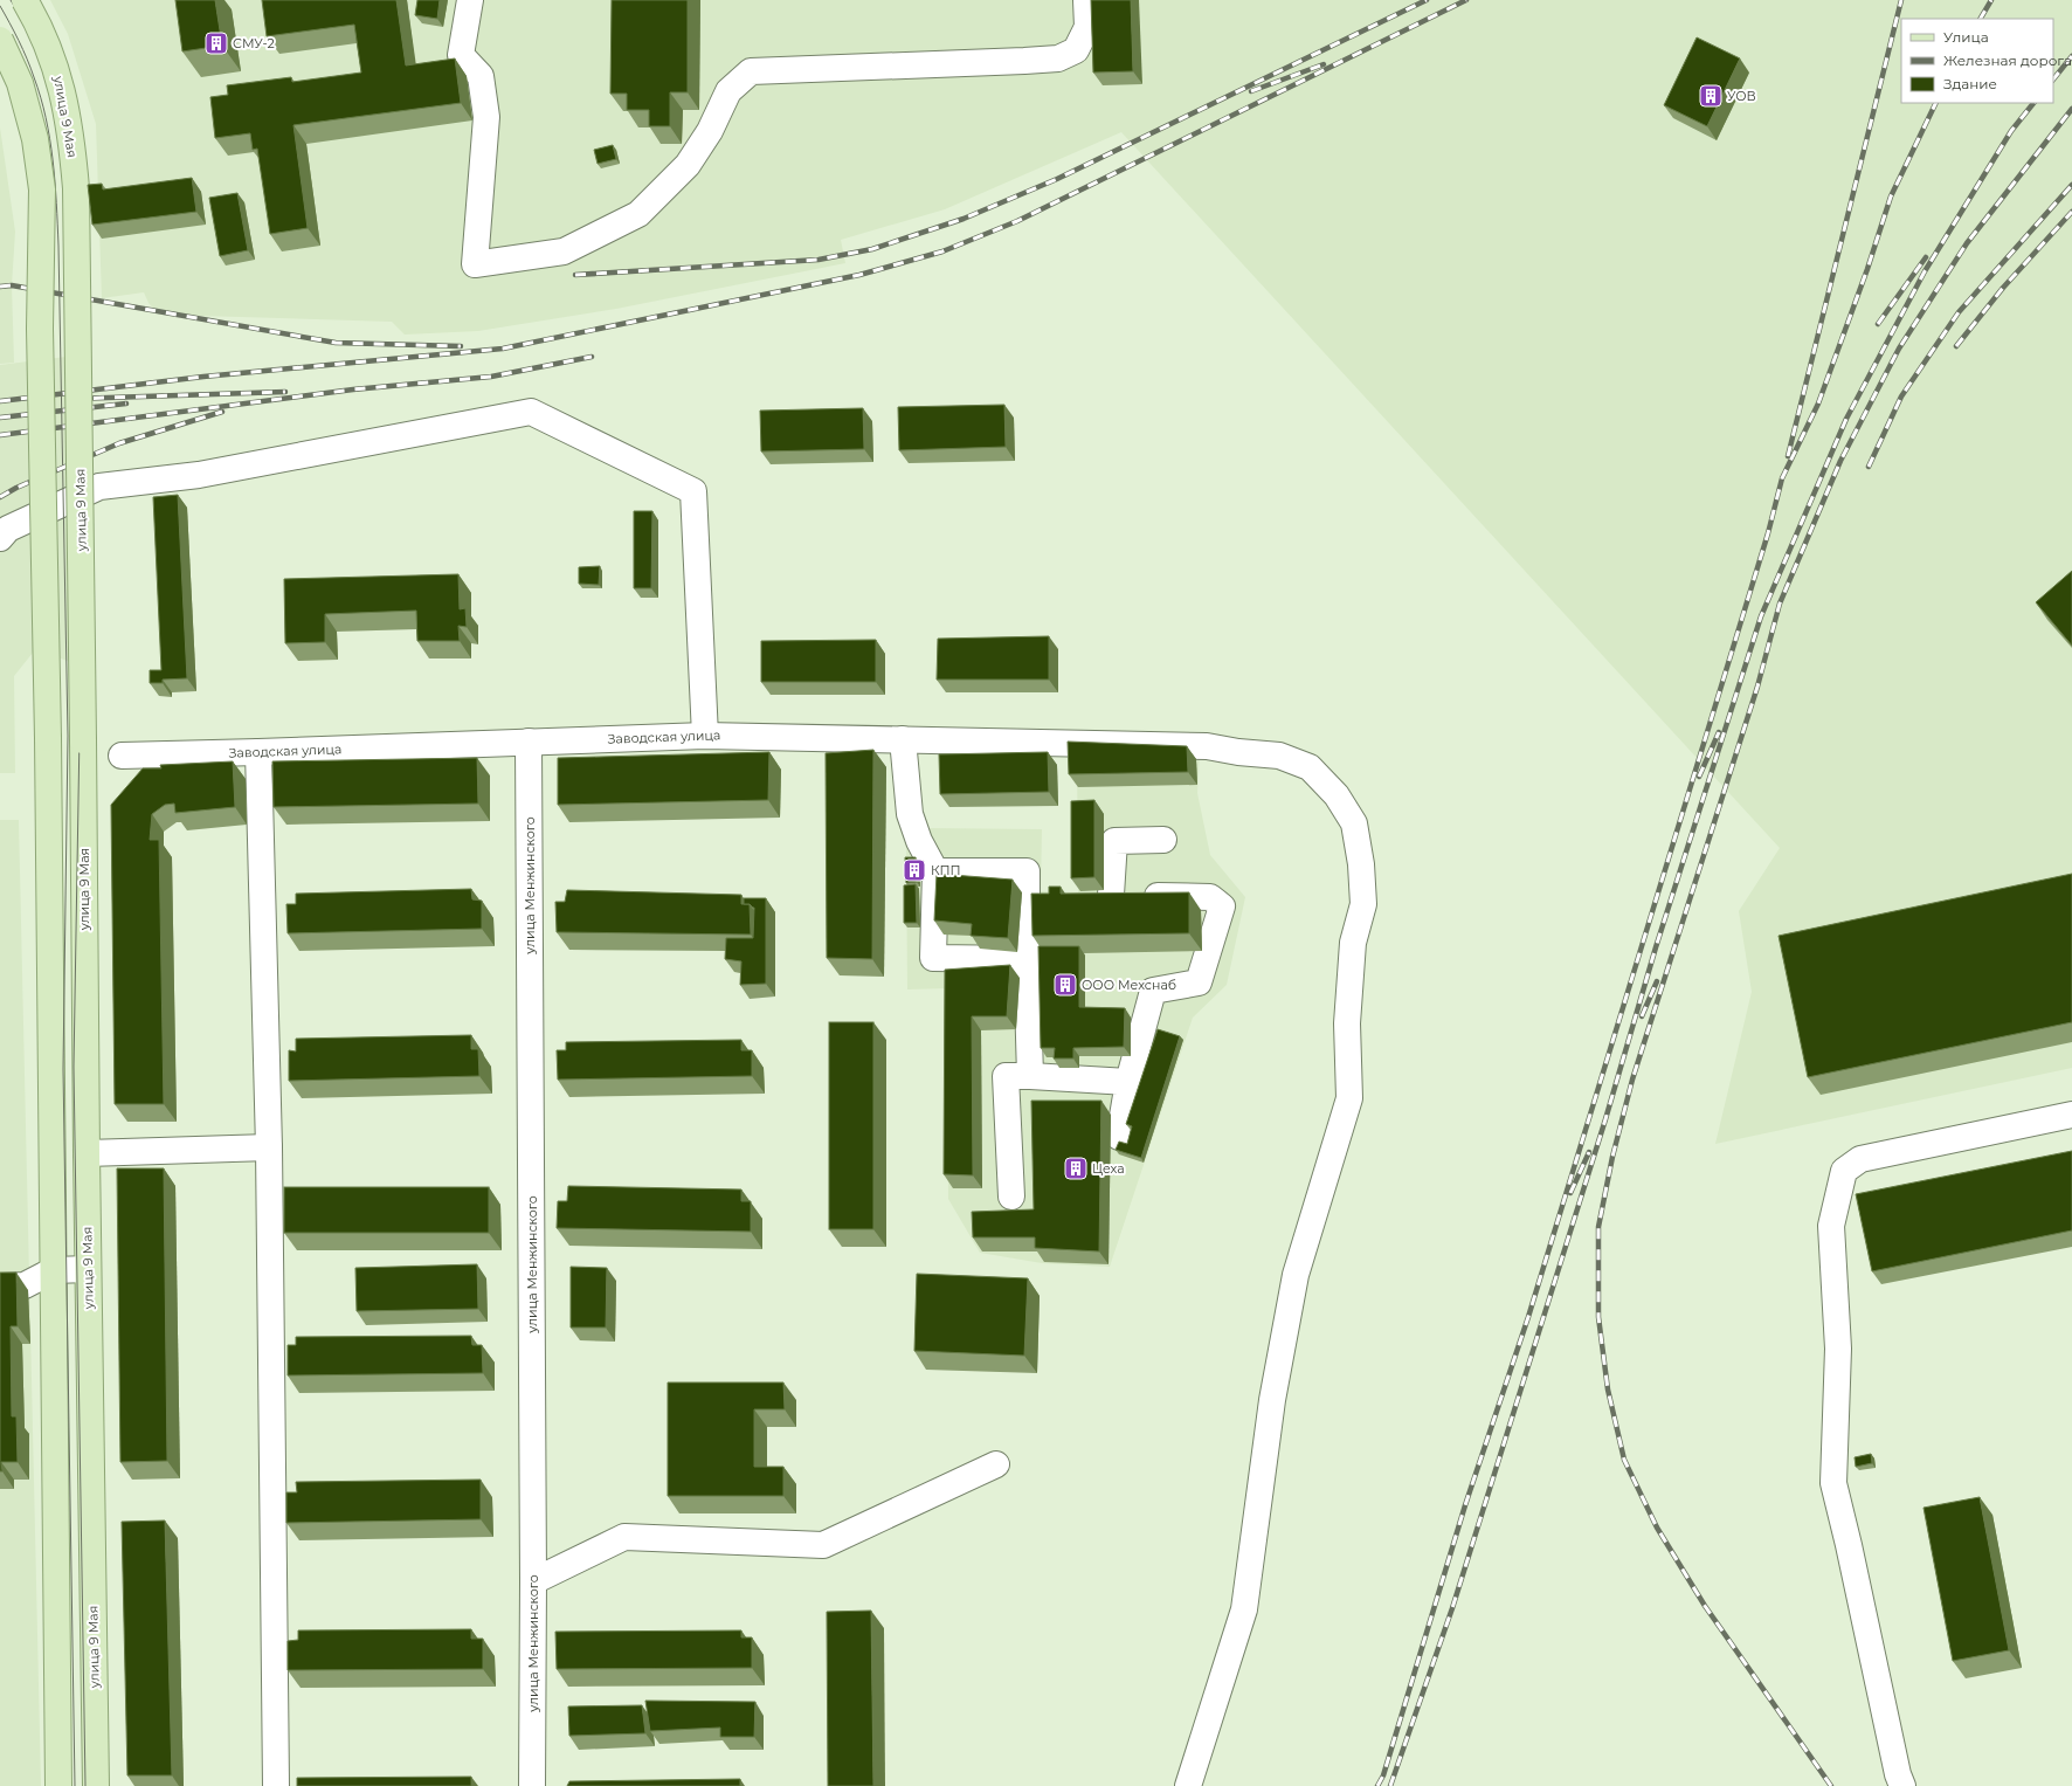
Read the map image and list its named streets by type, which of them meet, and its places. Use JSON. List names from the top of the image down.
{
  "streets": {
    "main road": ["улица 9 Мая"],
    "street": ["Заводская улица", "улица Менжинского"]
  },
  "crossings": [
    ["Заводская улица", "улица Менжинского"]
  ],
  "places": {
    "building": [
      "СМУ-2",
      "УОВ",
      "КПП",
      "ООО Мехснаб",
      "Цеха"
    ]
  },
  "legend": ["Улица", "Железная дорога", "Здание"]
}
